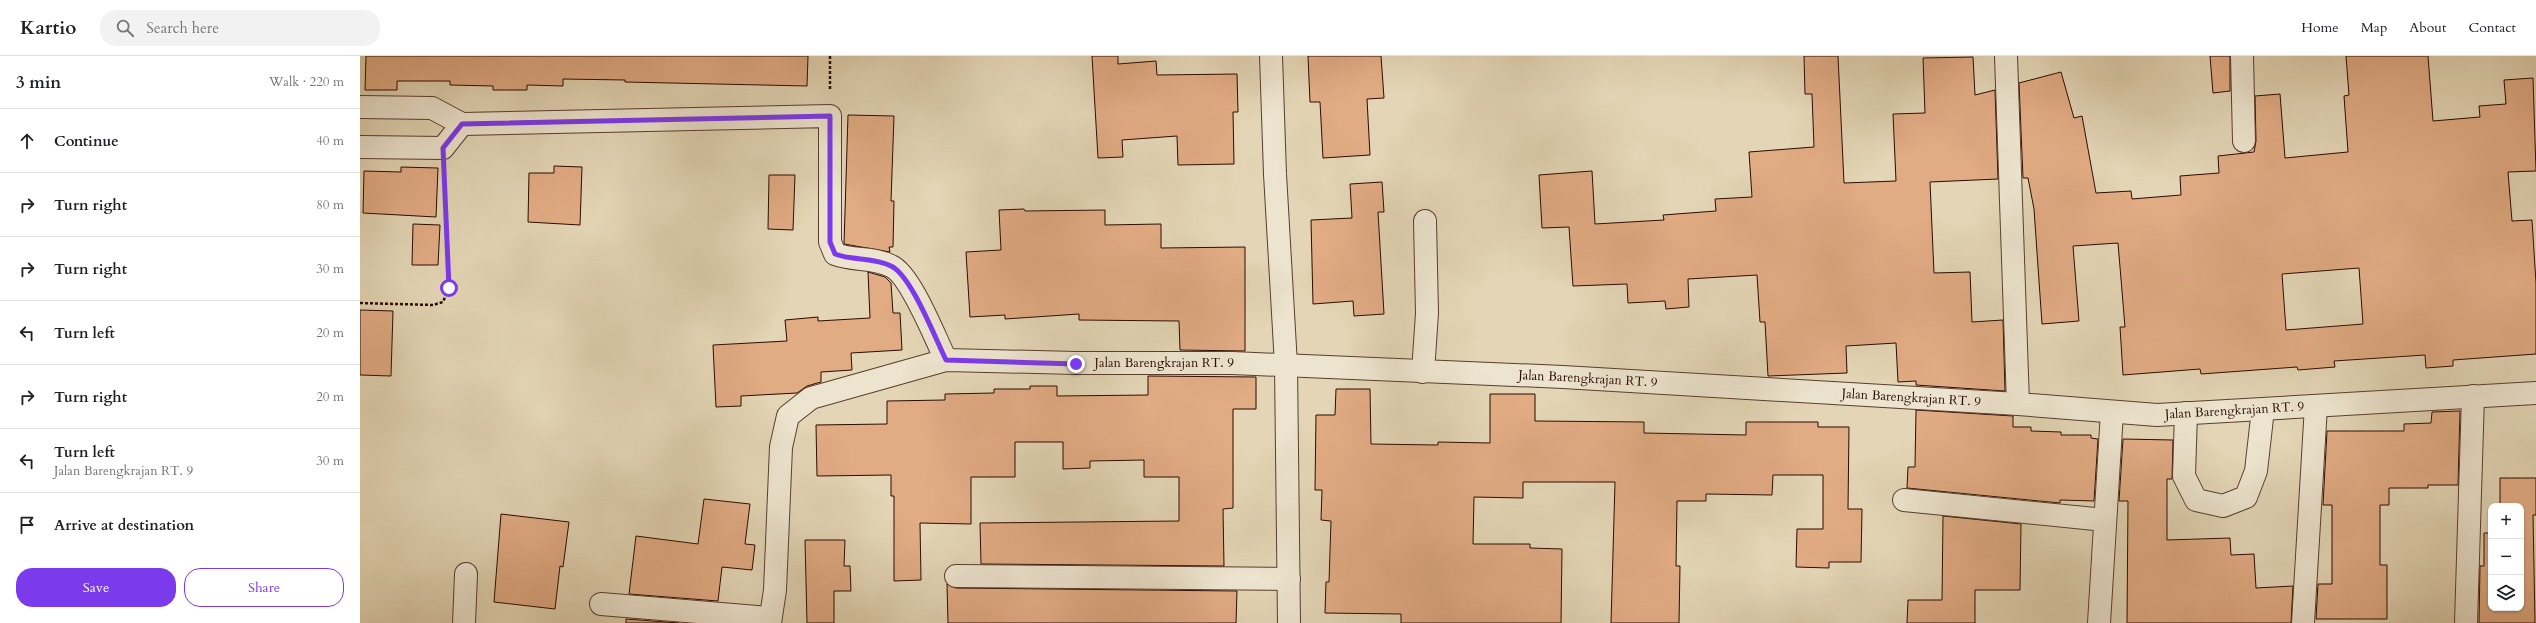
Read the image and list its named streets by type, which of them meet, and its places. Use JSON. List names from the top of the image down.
{
  "streets": {
    "street": ["Jalan Barengkrajan RT. 9"]
  },
  "page": {
    "header": "Kartio",
    "search": "Search here",
    "nav": [
      "Home",
      "Map",
      "About",
      "Contact"
    ],
    "heading": ["3 min", "Walk · 220 m"],
    "list": [
      ["Continue", "40 m"],
      ["Turn right", "80 m"],
      ["Turn right", "30 m"],
      ["Turn left", "20 m"],
      ["Turn right", "20 m"],
      ["Turn left", "Jalan Barengkrajan RT. 9", "30 m"],
      "Arrive at destination"
    ],
    "map_buttons": ["+", "−"],
    "buttons": ["Save", "Share"]
  }
}
